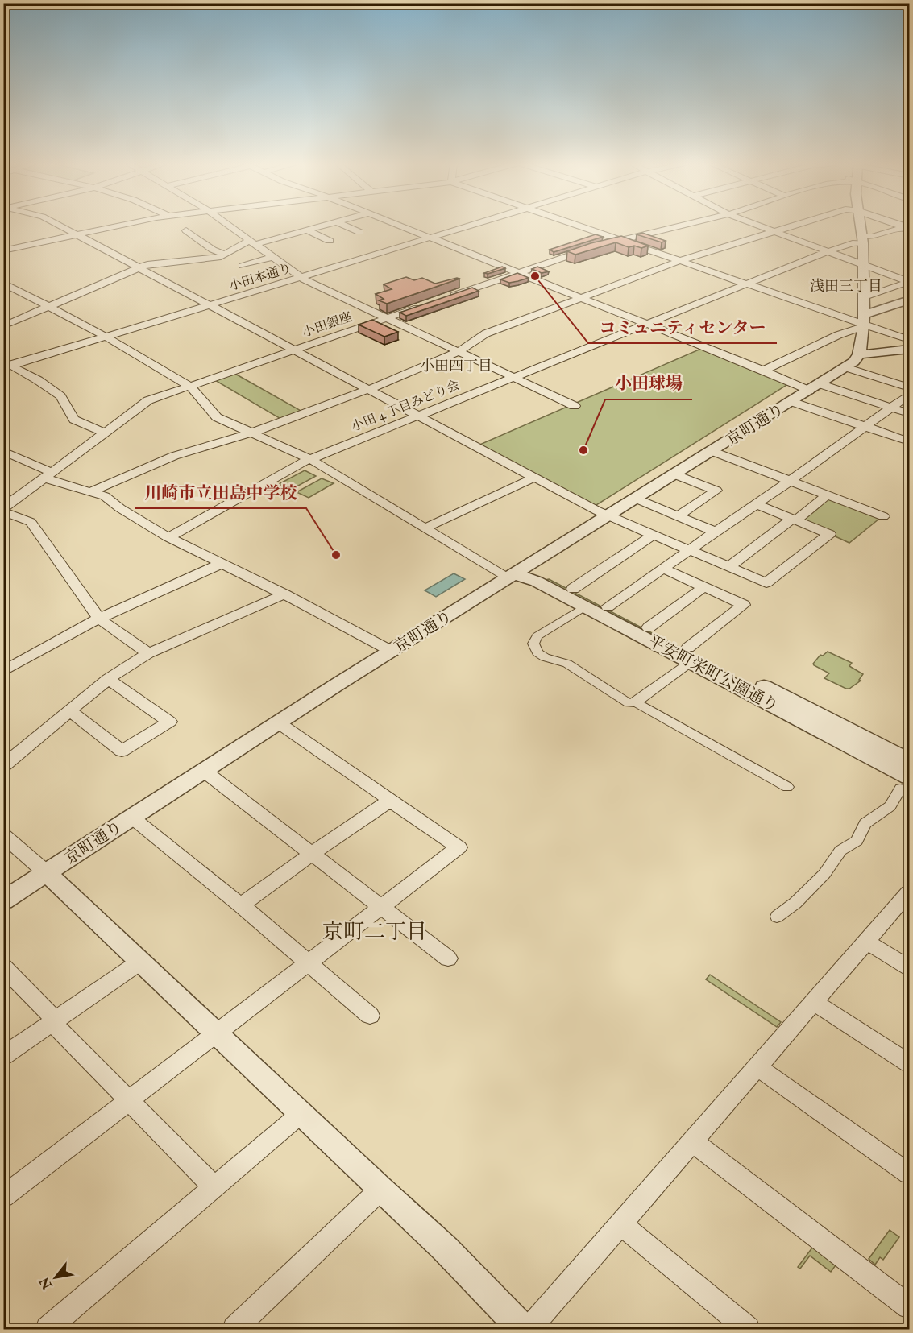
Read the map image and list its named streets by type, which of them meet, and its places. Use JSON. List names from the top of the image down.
{
  "streets": {
    "street": [
      "小田本通り",
      "小田銀座",
      "小田 4 丁目みどり会",
      "京町通り",
      "平安町栄町公園通り"
    ]
  },
  "crossings": [
    ["京町通り", "平安町栄町公園通り"]
  ],
  "districts": ["浅田三丁目", "小田四丁目", "京町二丁目"],
  "places": ["コミュニティセンター", "小田球場", "川崎市立田島中学校"],
  "north": "bottom left"
}
